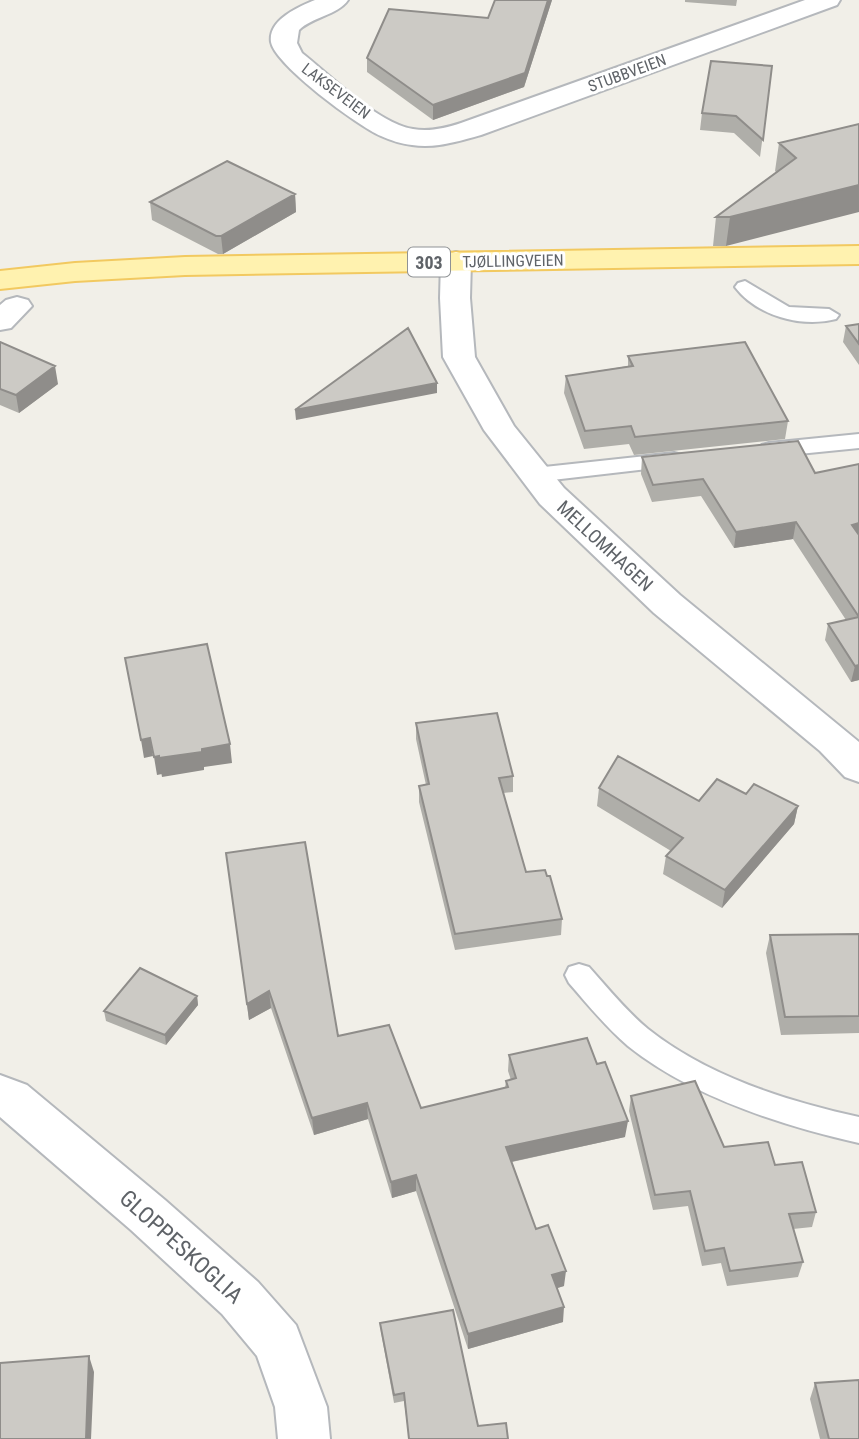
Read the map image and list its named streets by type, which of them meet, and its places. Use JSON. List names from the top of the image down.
{
  "streets": {
    "main road": ["TJØLLINGVEIEN", "303"],
    "street": [
      "STUBBVEIEN",
      "LAKSEVEIEN",
      "MELLOMHAGEN",
      "GLOPPESKOGLIA"
    ]
  },
  "crossings": [
    ["STUBBVEIEN", "LAKSEVEIEN"],
    ["TJØLLINGVEIEN", "MELLOMHAGEN"]
  ]
}
